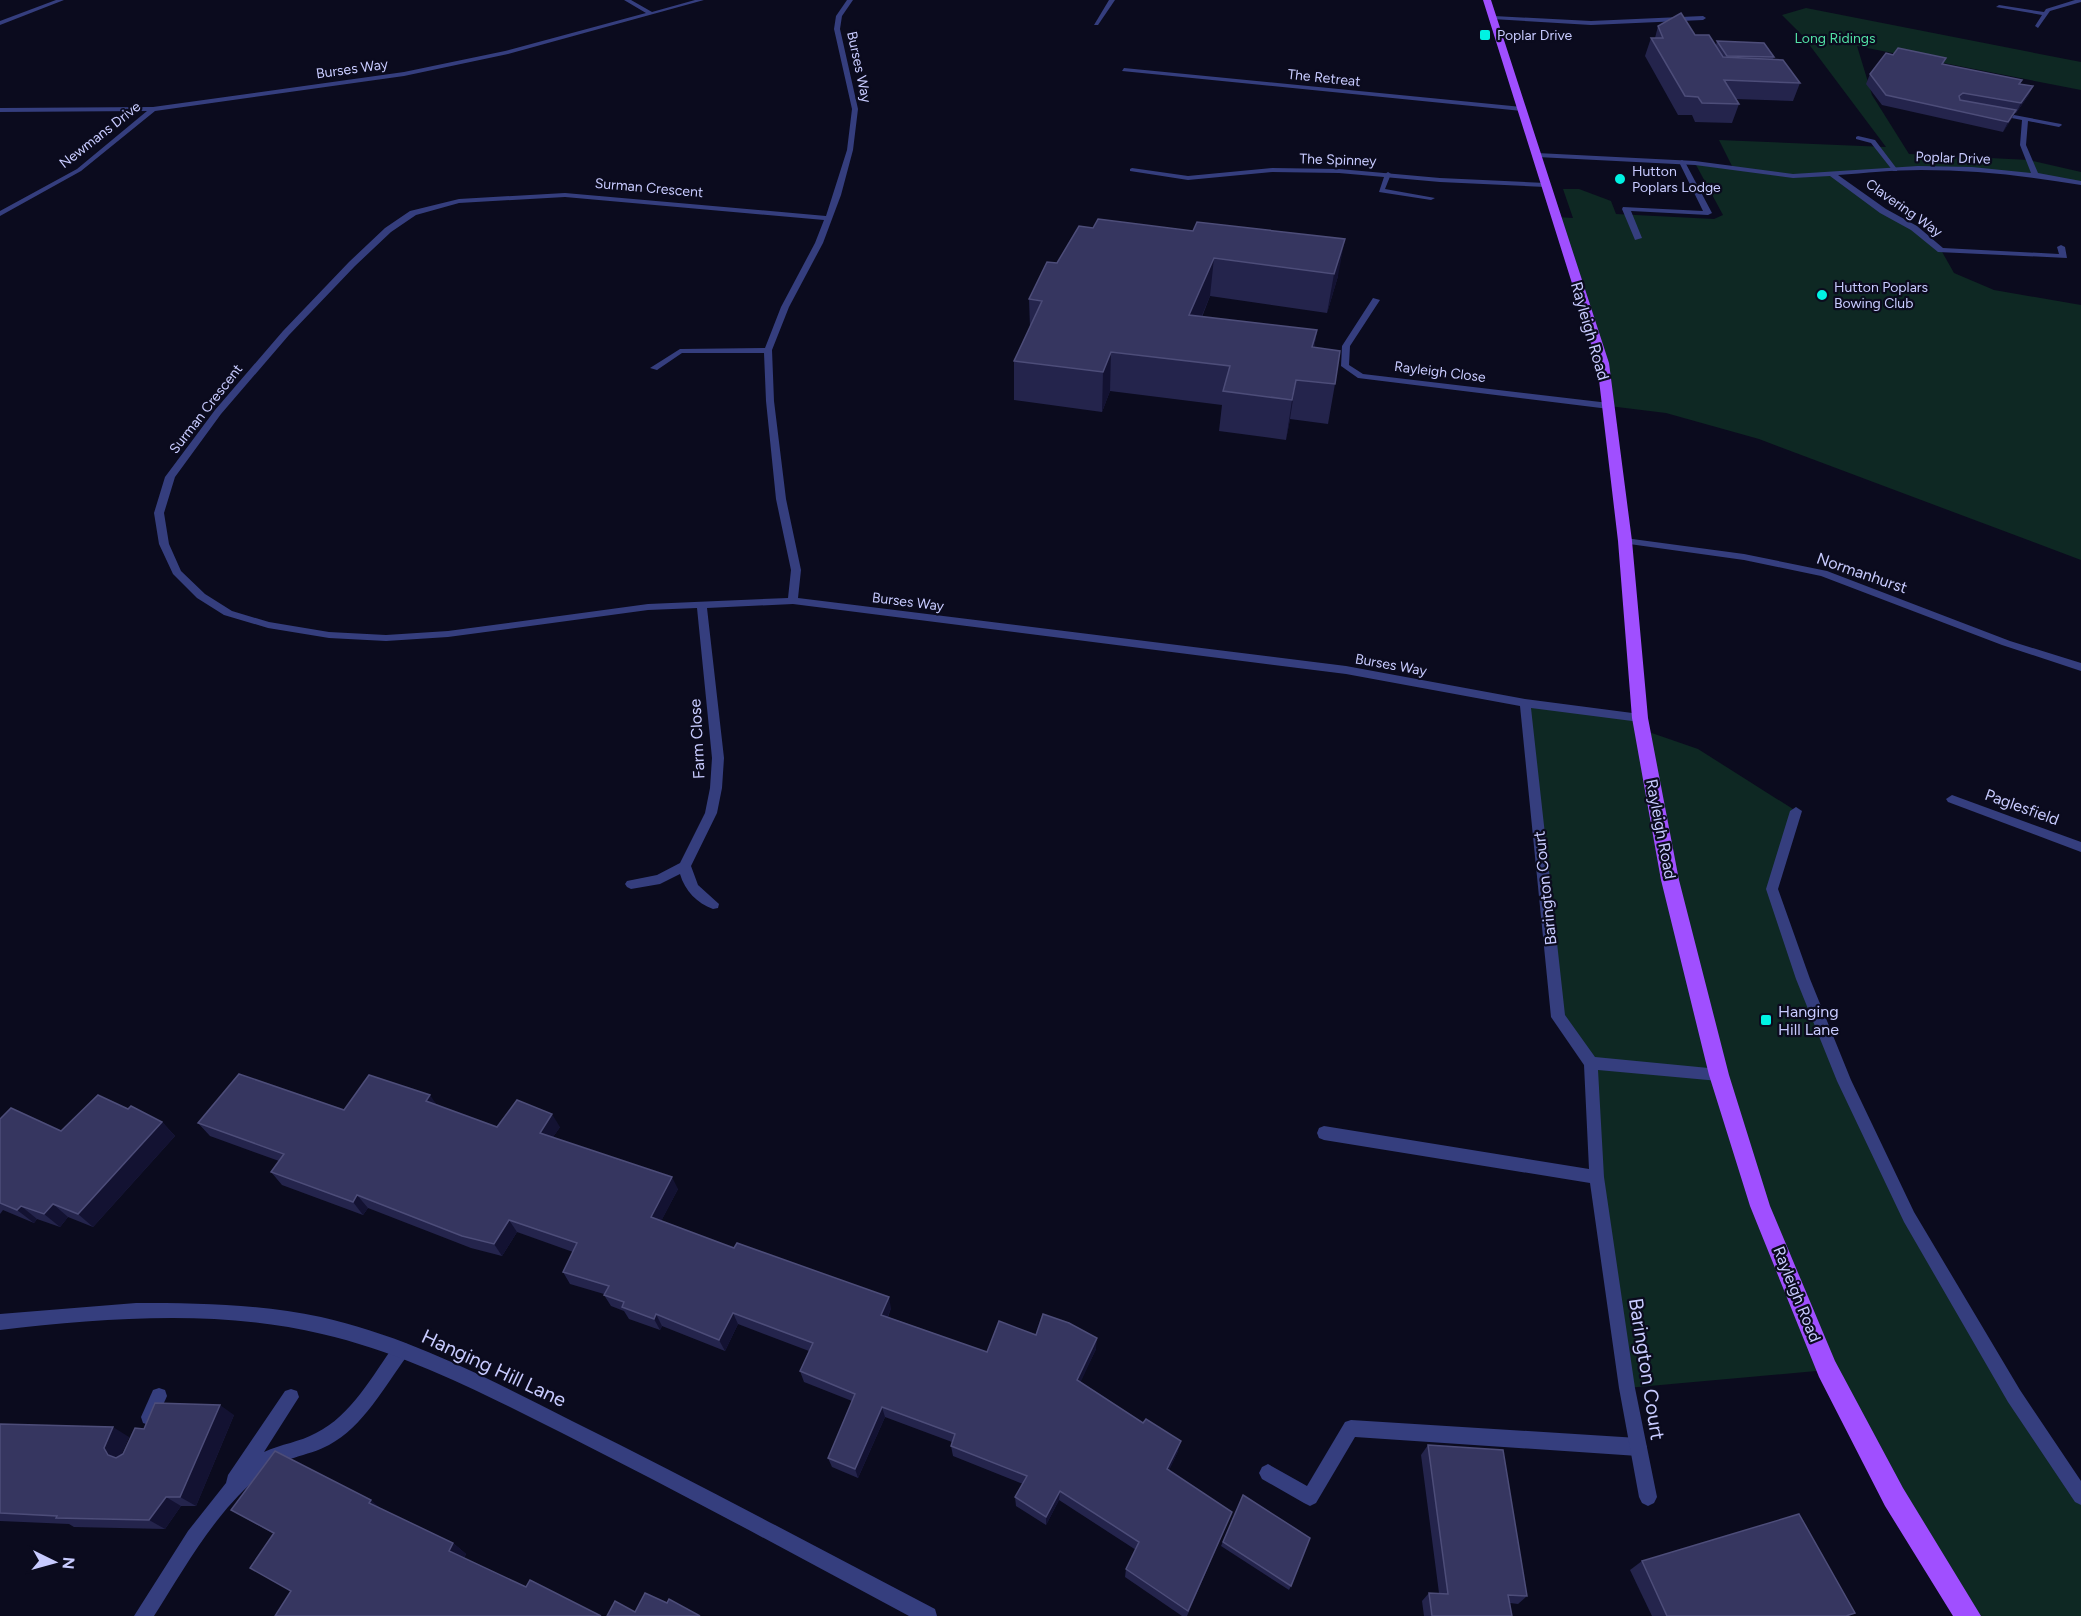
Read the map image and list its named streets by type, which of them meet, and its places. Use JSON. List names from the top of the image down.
{
  "streets": {
    "main road": ["Rayleigh Road"],
    "street": [
      "Burses Way",
      "The Retreat",
      "Newmans Drive",
      "Poplar Drive",
      "The Spinney",
      "Surman Crescent",
      "Clavering Way",
      "Rayleigh Close",
      "Normanhurst",
      "Farm Close",
      "Paglesfield",
      "Barington Court",
      "Hanging Hill Lane"
    ]
  },
  "crossings": [
    ["Burses Way", "Newmans Drive"],
    ["Burses Way", "Surman Crescent"],
    ["Burses Way", "Rayleigh Road"],
    ["Burses Way", "Barington Court"],
    ["The Retreat", "Rayleigh Road"],
    ["Poplar Drive", "Clavering Way"],
    ["Poplar Drive", "Rayleigh Road"],
    ["The Spinney", "Rayleigh Road"],
    ["Surman Crescent", "Farm Close"],
    ["Rayleigh Road", "Rayleigh Close"],
    ["Rayleigh Road", "Normanhurst"]
  ],
  "parks": ["Long Ridings"],
  "places": {
    "transit": ["Poplar Drive", "Hanging Hill Lane"],
    "other": ["Hutton Poplars Lodge", "Hutton Poplars Bowing Club"]
  },
  "north": "right"
}
